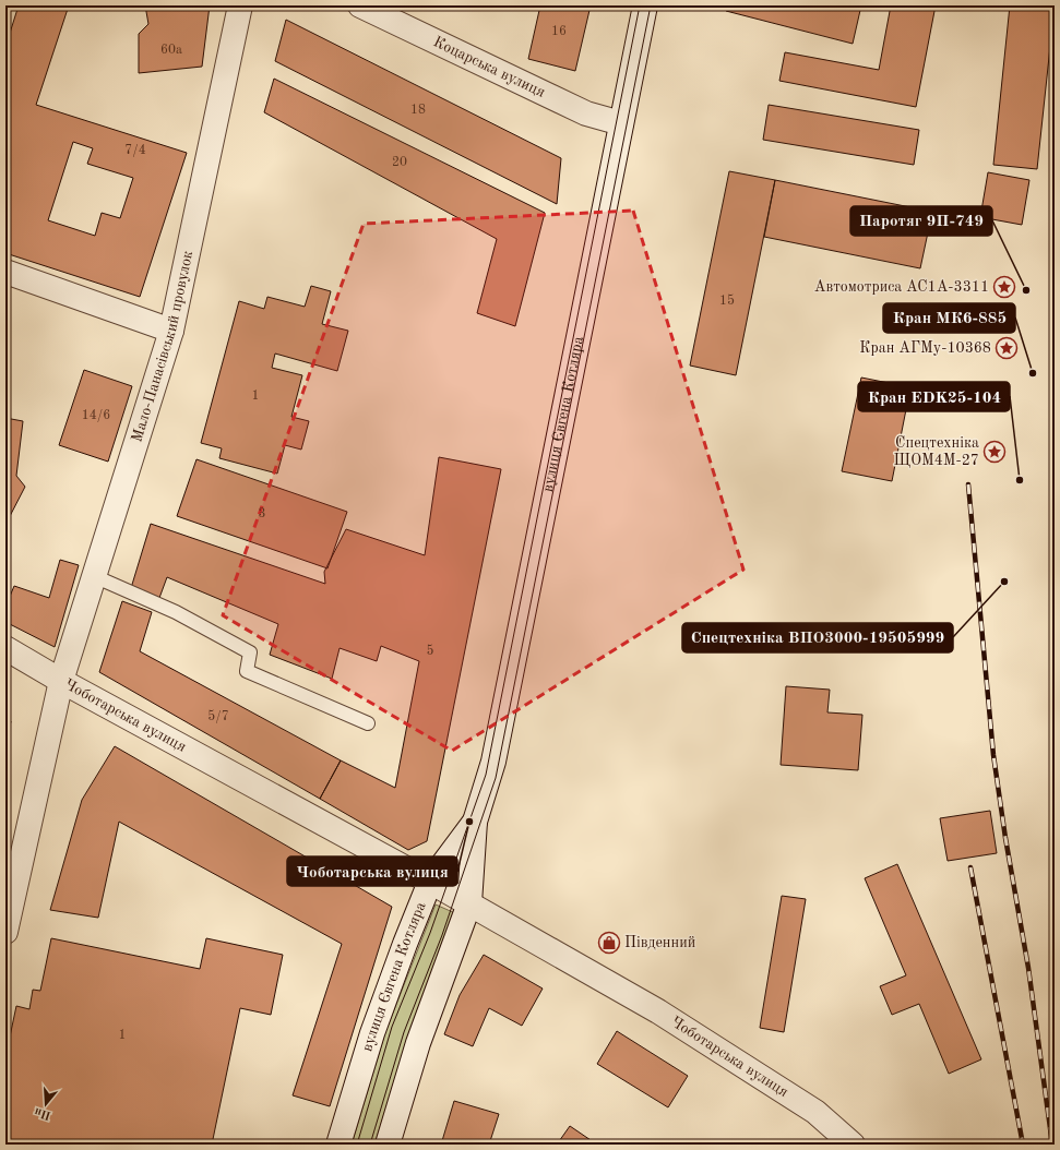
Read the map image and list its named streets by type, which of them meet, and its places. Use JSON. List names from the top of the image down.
{
  "streets": {
    "street": [
      "Коцарська вулиця",
      "Мало-Панасівський провулок",
      "вулиця Євгена Котляра",
      "Чоботарська вулиця"
    ]
  },
  "crossings": [
    ["Коцарська вулиця", "вулиця Євгена Котляра"],
    ["Мало-Панасівський провулок", "Чоботарська вулиця"],
    ["вулиця Євгена Котляра", "Чоботарська вулиця"]
  ],
  "places": {
    "place": ["Автомотриса АС1А-3311", "Кран АГМу-10368", "Спецтехніка ЩОМ4М-27"],
    "other": [
      "Паротяг 9П-749",
      "Кран МК6-885",
      "Кран EDK25-104",
      "Спецтехніка ВПО3000-19505999",
      "Чоботарська вулиця"
    ],
    "shop": ["Південний"]
  },
  "house_numbers": [
    "16",
    "60а",
    "18",
    "7/4",
    "20",
    "15",
    "1",
    "14/6",
    "3",
    "5",
    "5/7",
    "1"
  ],
  "north": "bottom"
}
